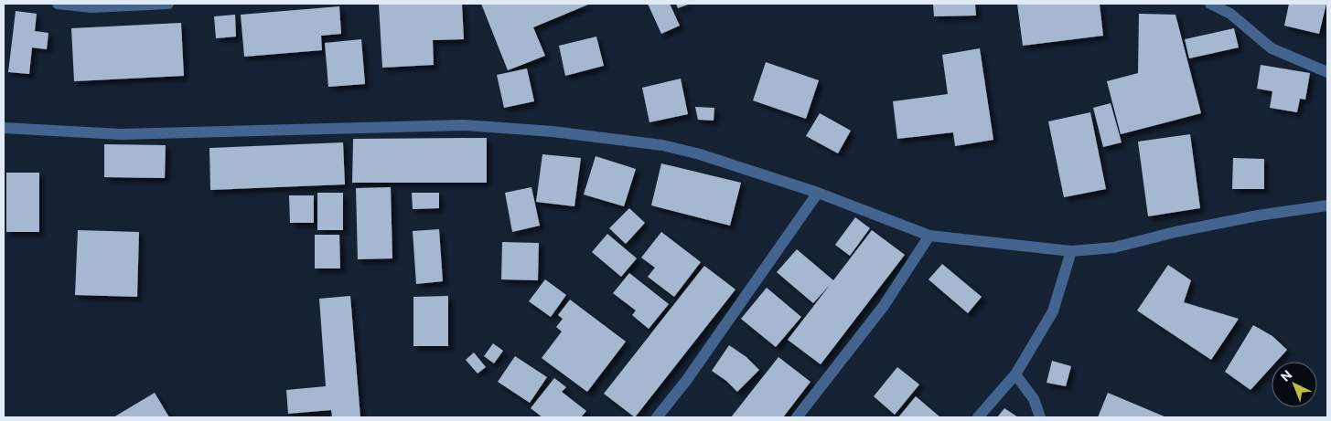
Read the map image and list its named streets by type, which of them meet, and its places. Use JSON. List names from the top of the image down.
{
  "north": "top left"
}
